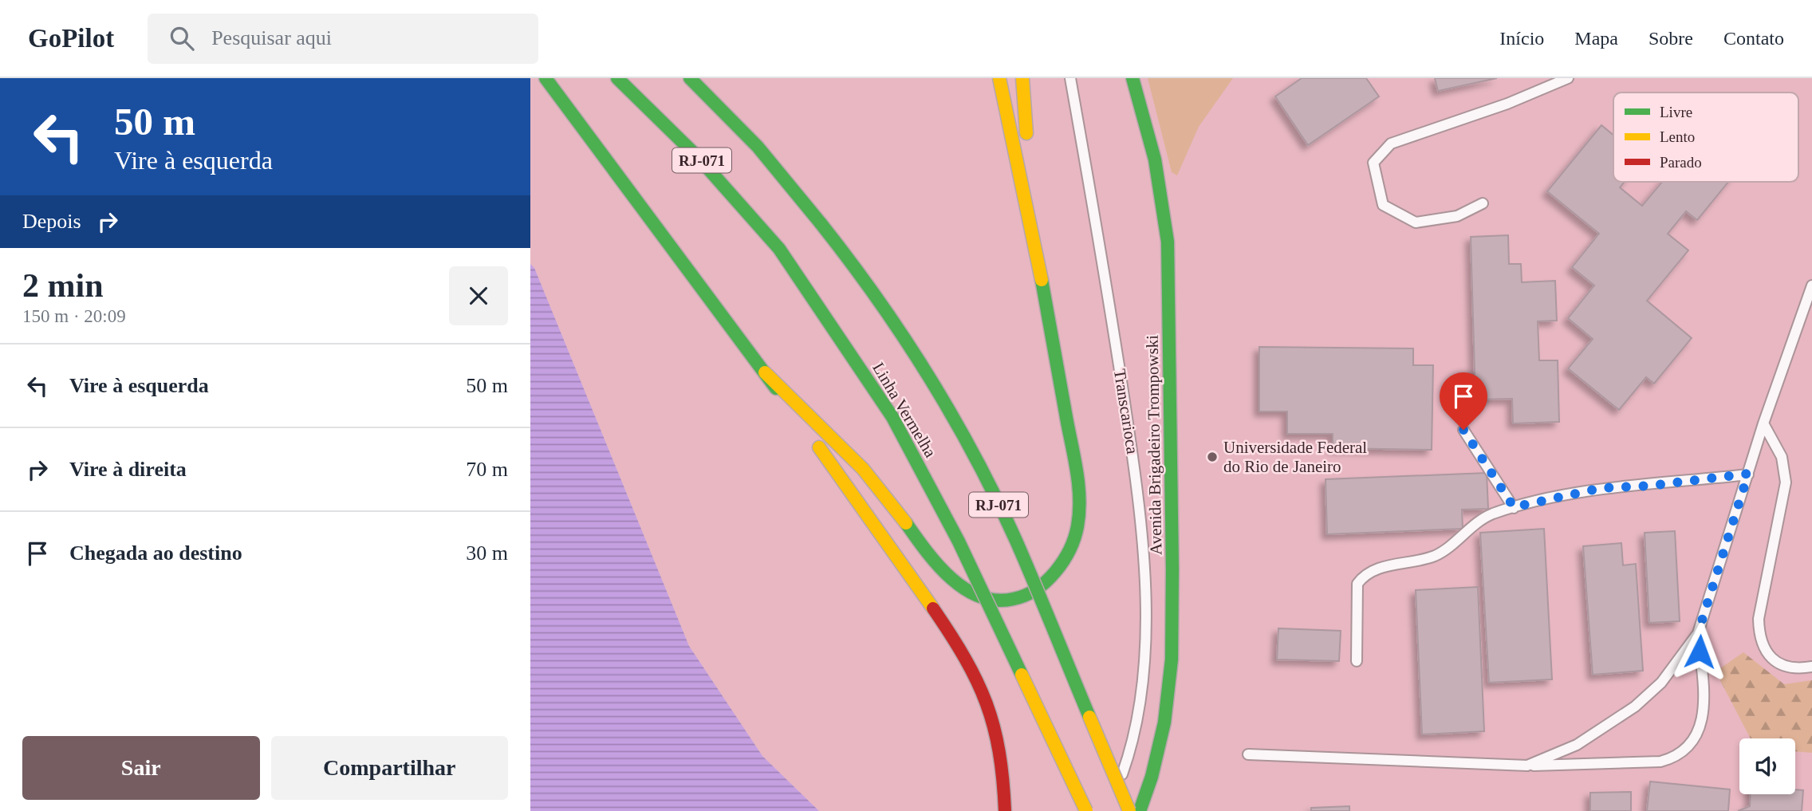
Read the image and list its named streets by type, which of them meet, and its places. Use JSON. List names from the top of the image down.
{
  "streets": {
    "highway": ["RJ-071", "Linha Vermelha", "Avenida Brigadeiro Trompowski"],
    "lane": ["Transcarioca"]
  },
  "places": ["Universidade Federal do Rio de Janeiro"],
  "legend": ["Livre", "Lento", "Parado"],
  "page": {
    "header": "GoPilot",
    "search": "Pesquisar aqui",
    "nav": [
      "Início",
      "Mapa",
      "Sobre",
      "Contato"
    ],
    "turn": ["50 m", "Vire à esquerda"],
    "then": "Depois",
    "heading": ["2 min", "150 m · 20:09"],
    "list": [
      {
        "name": "Vire à esquerda",
        "value": "50 m"
      },
      {
        "name": "Vire à direita",
        "value": "70 m"
      },
      {
        "name": "Chegada ao destino",
        "value": "30 m"
      }
    ],
    "buttons": ["Sair", "Compartilhar"]
  }
}
